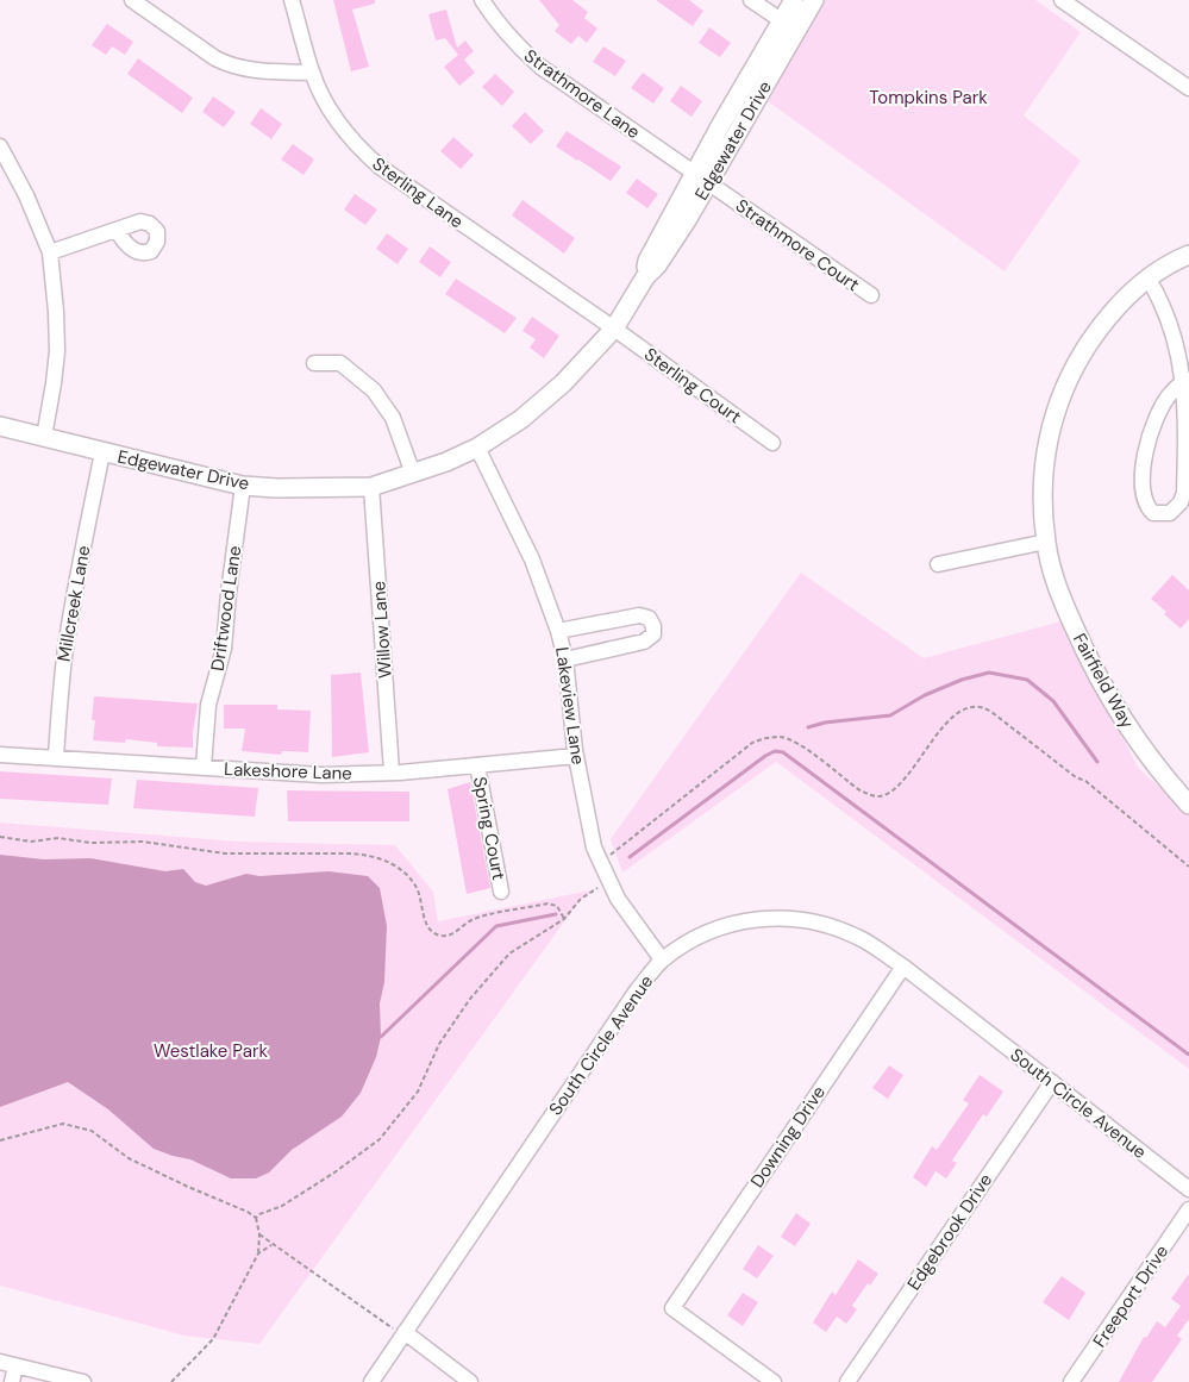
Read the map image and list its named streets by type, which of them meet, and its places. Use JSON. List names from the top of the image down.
{
  "streets": {
    "street": [
      "Strathmore Lane",
      "Edgewater Drive",
      "Sterling Lane",
      "Strathmore Court",
      "Sterling Court",
      "Millcreek Lane",
      "Driftwood Lane",
      "Willow Lane",
      "Fairfield Way",
      "Lakeview Lane",
      "Lakeshore Lane",
      "Spring Court",
      "South Circle Avenue",
      "Downing Drive",
      "Edgebrook Drive",
      "Freeport Drive"
    ]
  },
  "crossings": [
    ["Strathmore Lane", "Edgewater Drive"],
    ["Strathmore Lane", "Strathmore Court"],
    ["Edgewater Drive", "Sterling Lane"],
    ["Edgewater Drive", "Strathmore Court"],
    ["Edgewater Drive", "Sterling Court"],
    ["Edgewater Drive", "Millcreek Lane"],
    ["Edgewater Drive", "Driftwood Lane"],
    ["Edgewater Drive", "Willow Lane"],
    ["Edgewater Drive", "Lakeview Lane"],
    ["Sterling Lane", "Sterling Court"],
    ["Millcreek Lane", "Lakeshore Lane"],
    ["Driftwood Lane", "Lakeshore Lane"],
    ["Willow Lane", "Lakeshore Lane"],
    ["Lakeview Lane", "Lakeshore Lane"],
    ["Lakeview Lane", "South Circle Avenue"],
    ["Lakeshore Lane", "Spring Court"],
    ["South Circle Avenue", "Downing Drive"],
    ["South Circle Avenue", "Edgebrook Drive"]
  ],
  "parks": ["Tompkins Park", "Westlake Park"]
}
